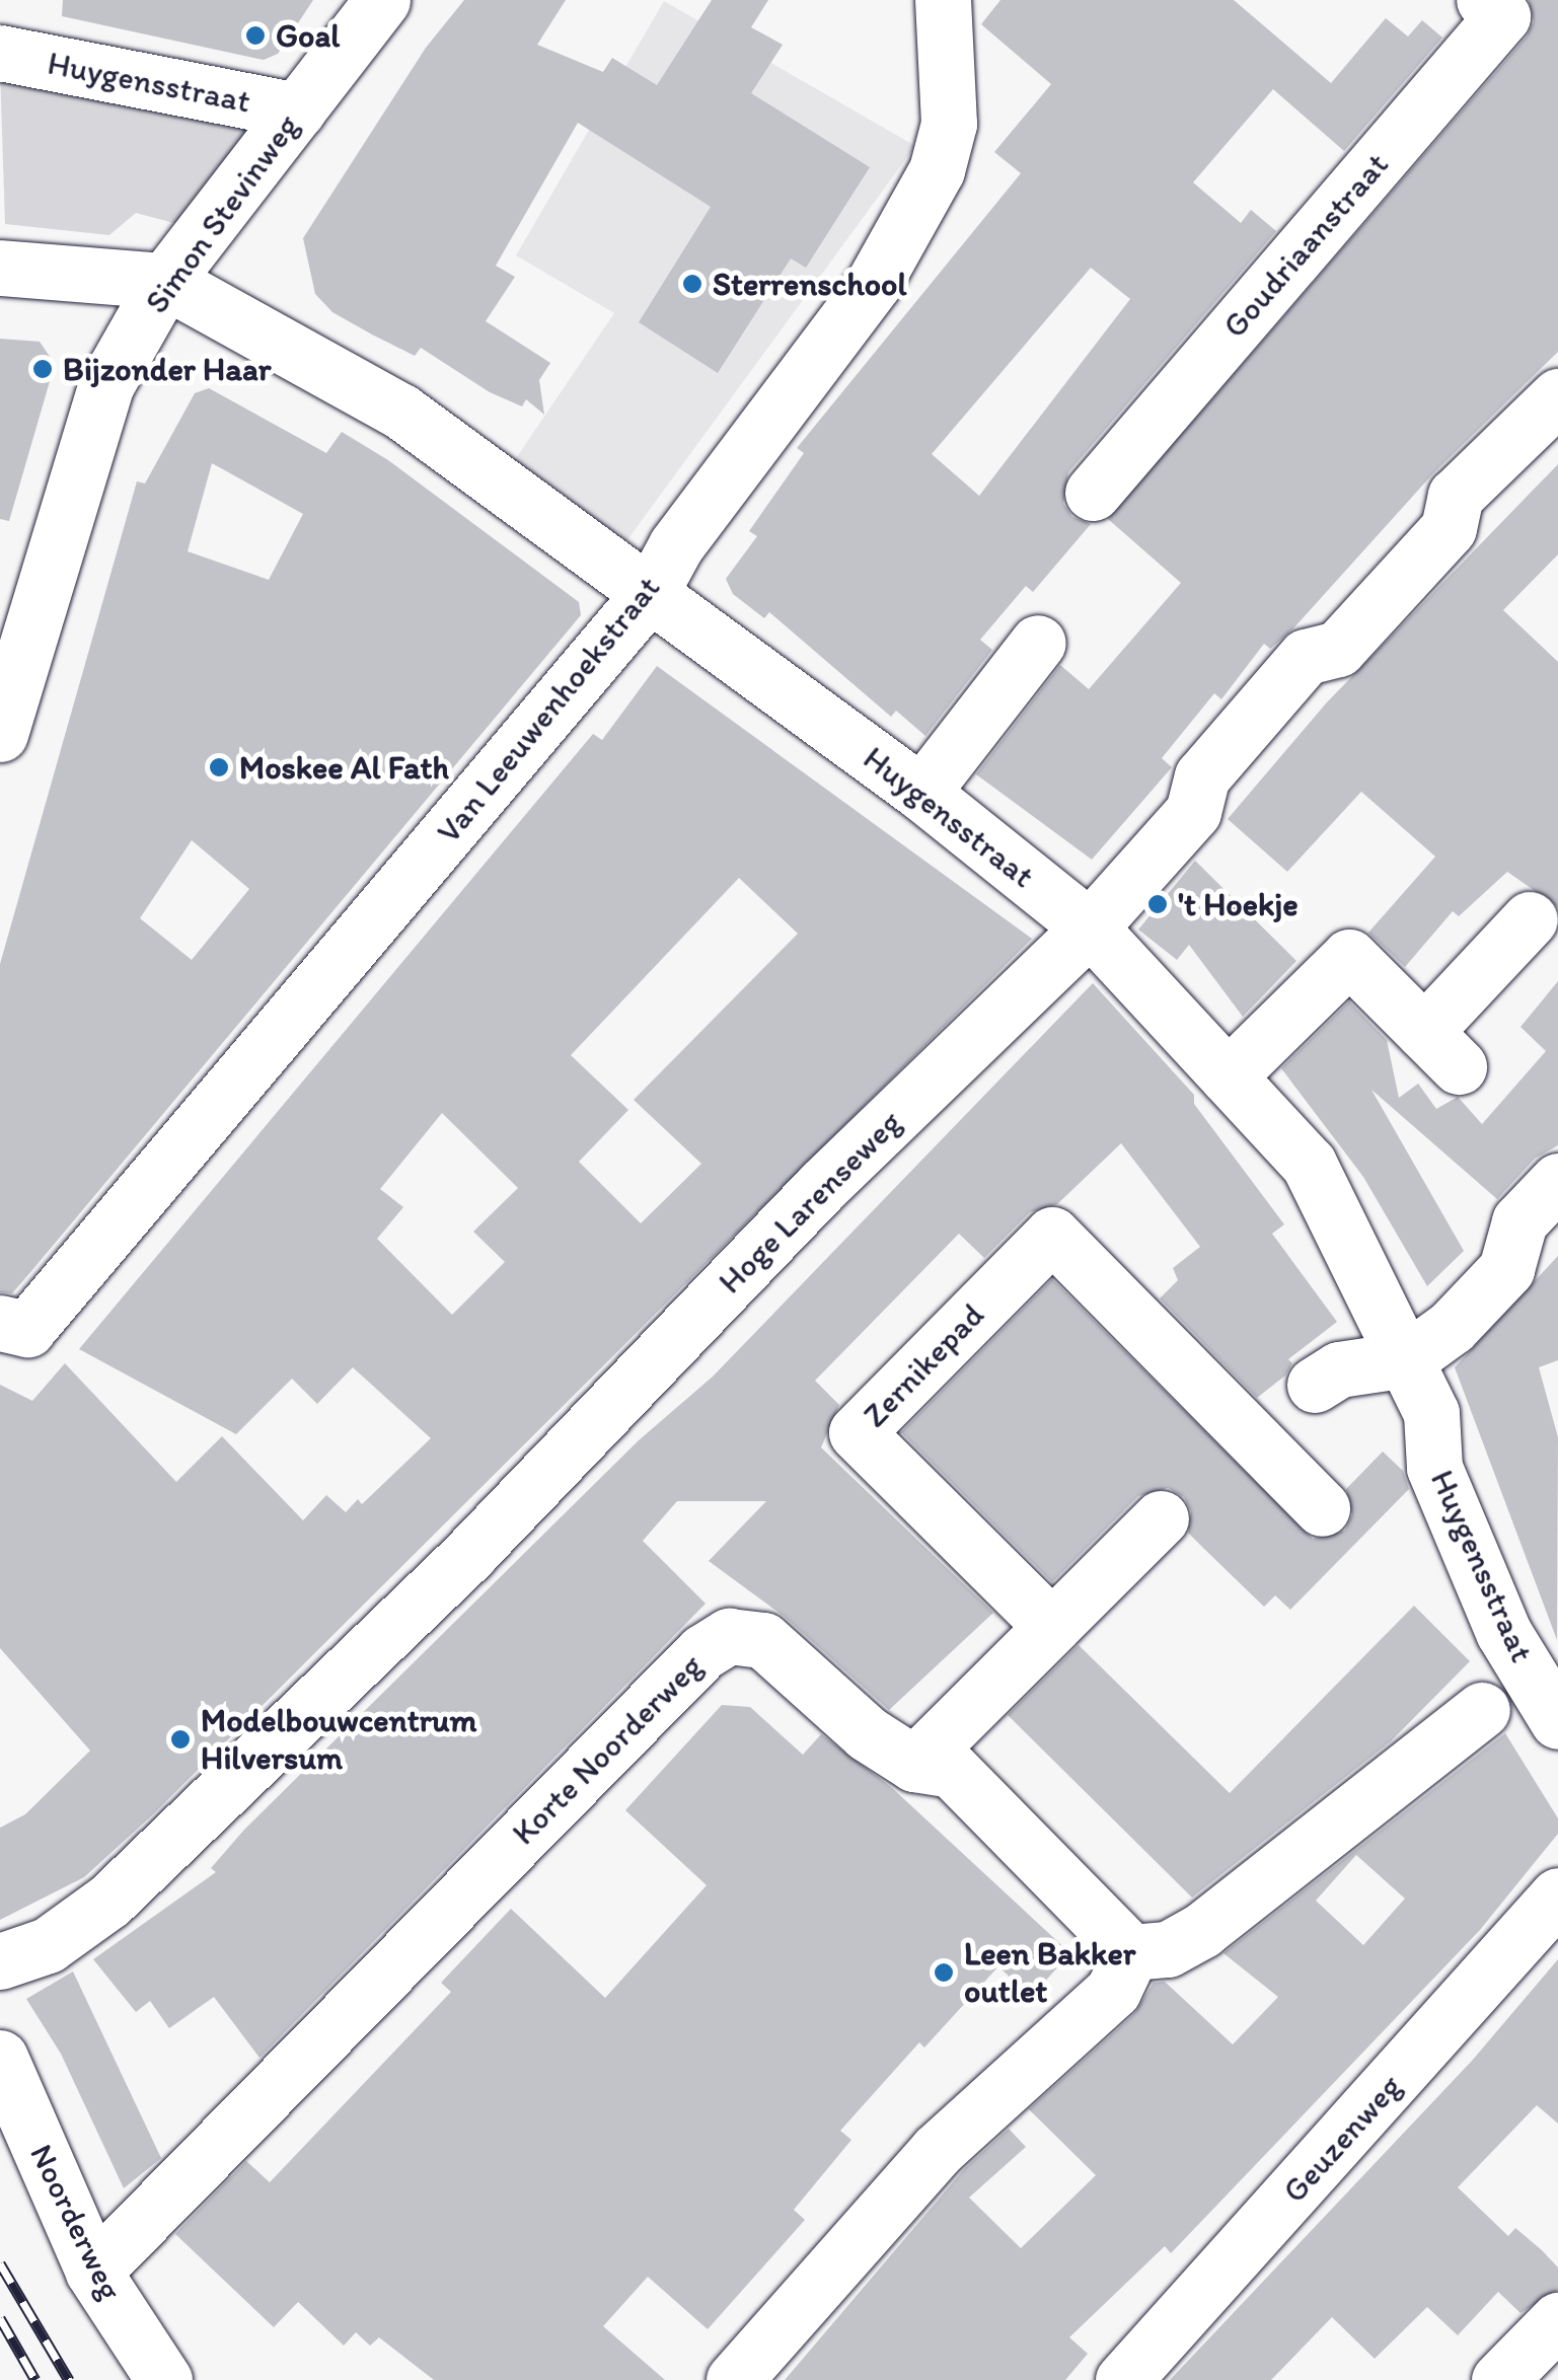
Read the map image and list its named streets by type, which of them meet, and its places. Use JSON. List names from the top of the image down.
{
  "streets": {
    "street": [
      "Huygensstraat",
      "Simon Stevinweg",
      "Goudriaanstraat",
      "Van Leeuwenhoekstraat",
      "Hoge Larenseweg",
      "Zernikepad",
      "Korte Noorderweg",
      "Geuzenweg",
      "Noorderweg"
    ]
  },
  "crossings": [
    ["Huygensstraat", "Simon Stevinweg"],
    ["Huygensstraat", "Van Leeuwenhoekstraat"],
    ["Huygensstraat", "Hoge Larenseweg"],
    ["Korte Noorderweg", "Noorderweg"]
  ],
  "places": [
    "Goal",
    "Sterrenschool",
    "Bijzonder Haar",
    "Moskee Al Fath",
    "'t Hoekje",
    "Modelbouwcentrum Hilversum",
    "Leen Bakker outlet"
  ]
}
